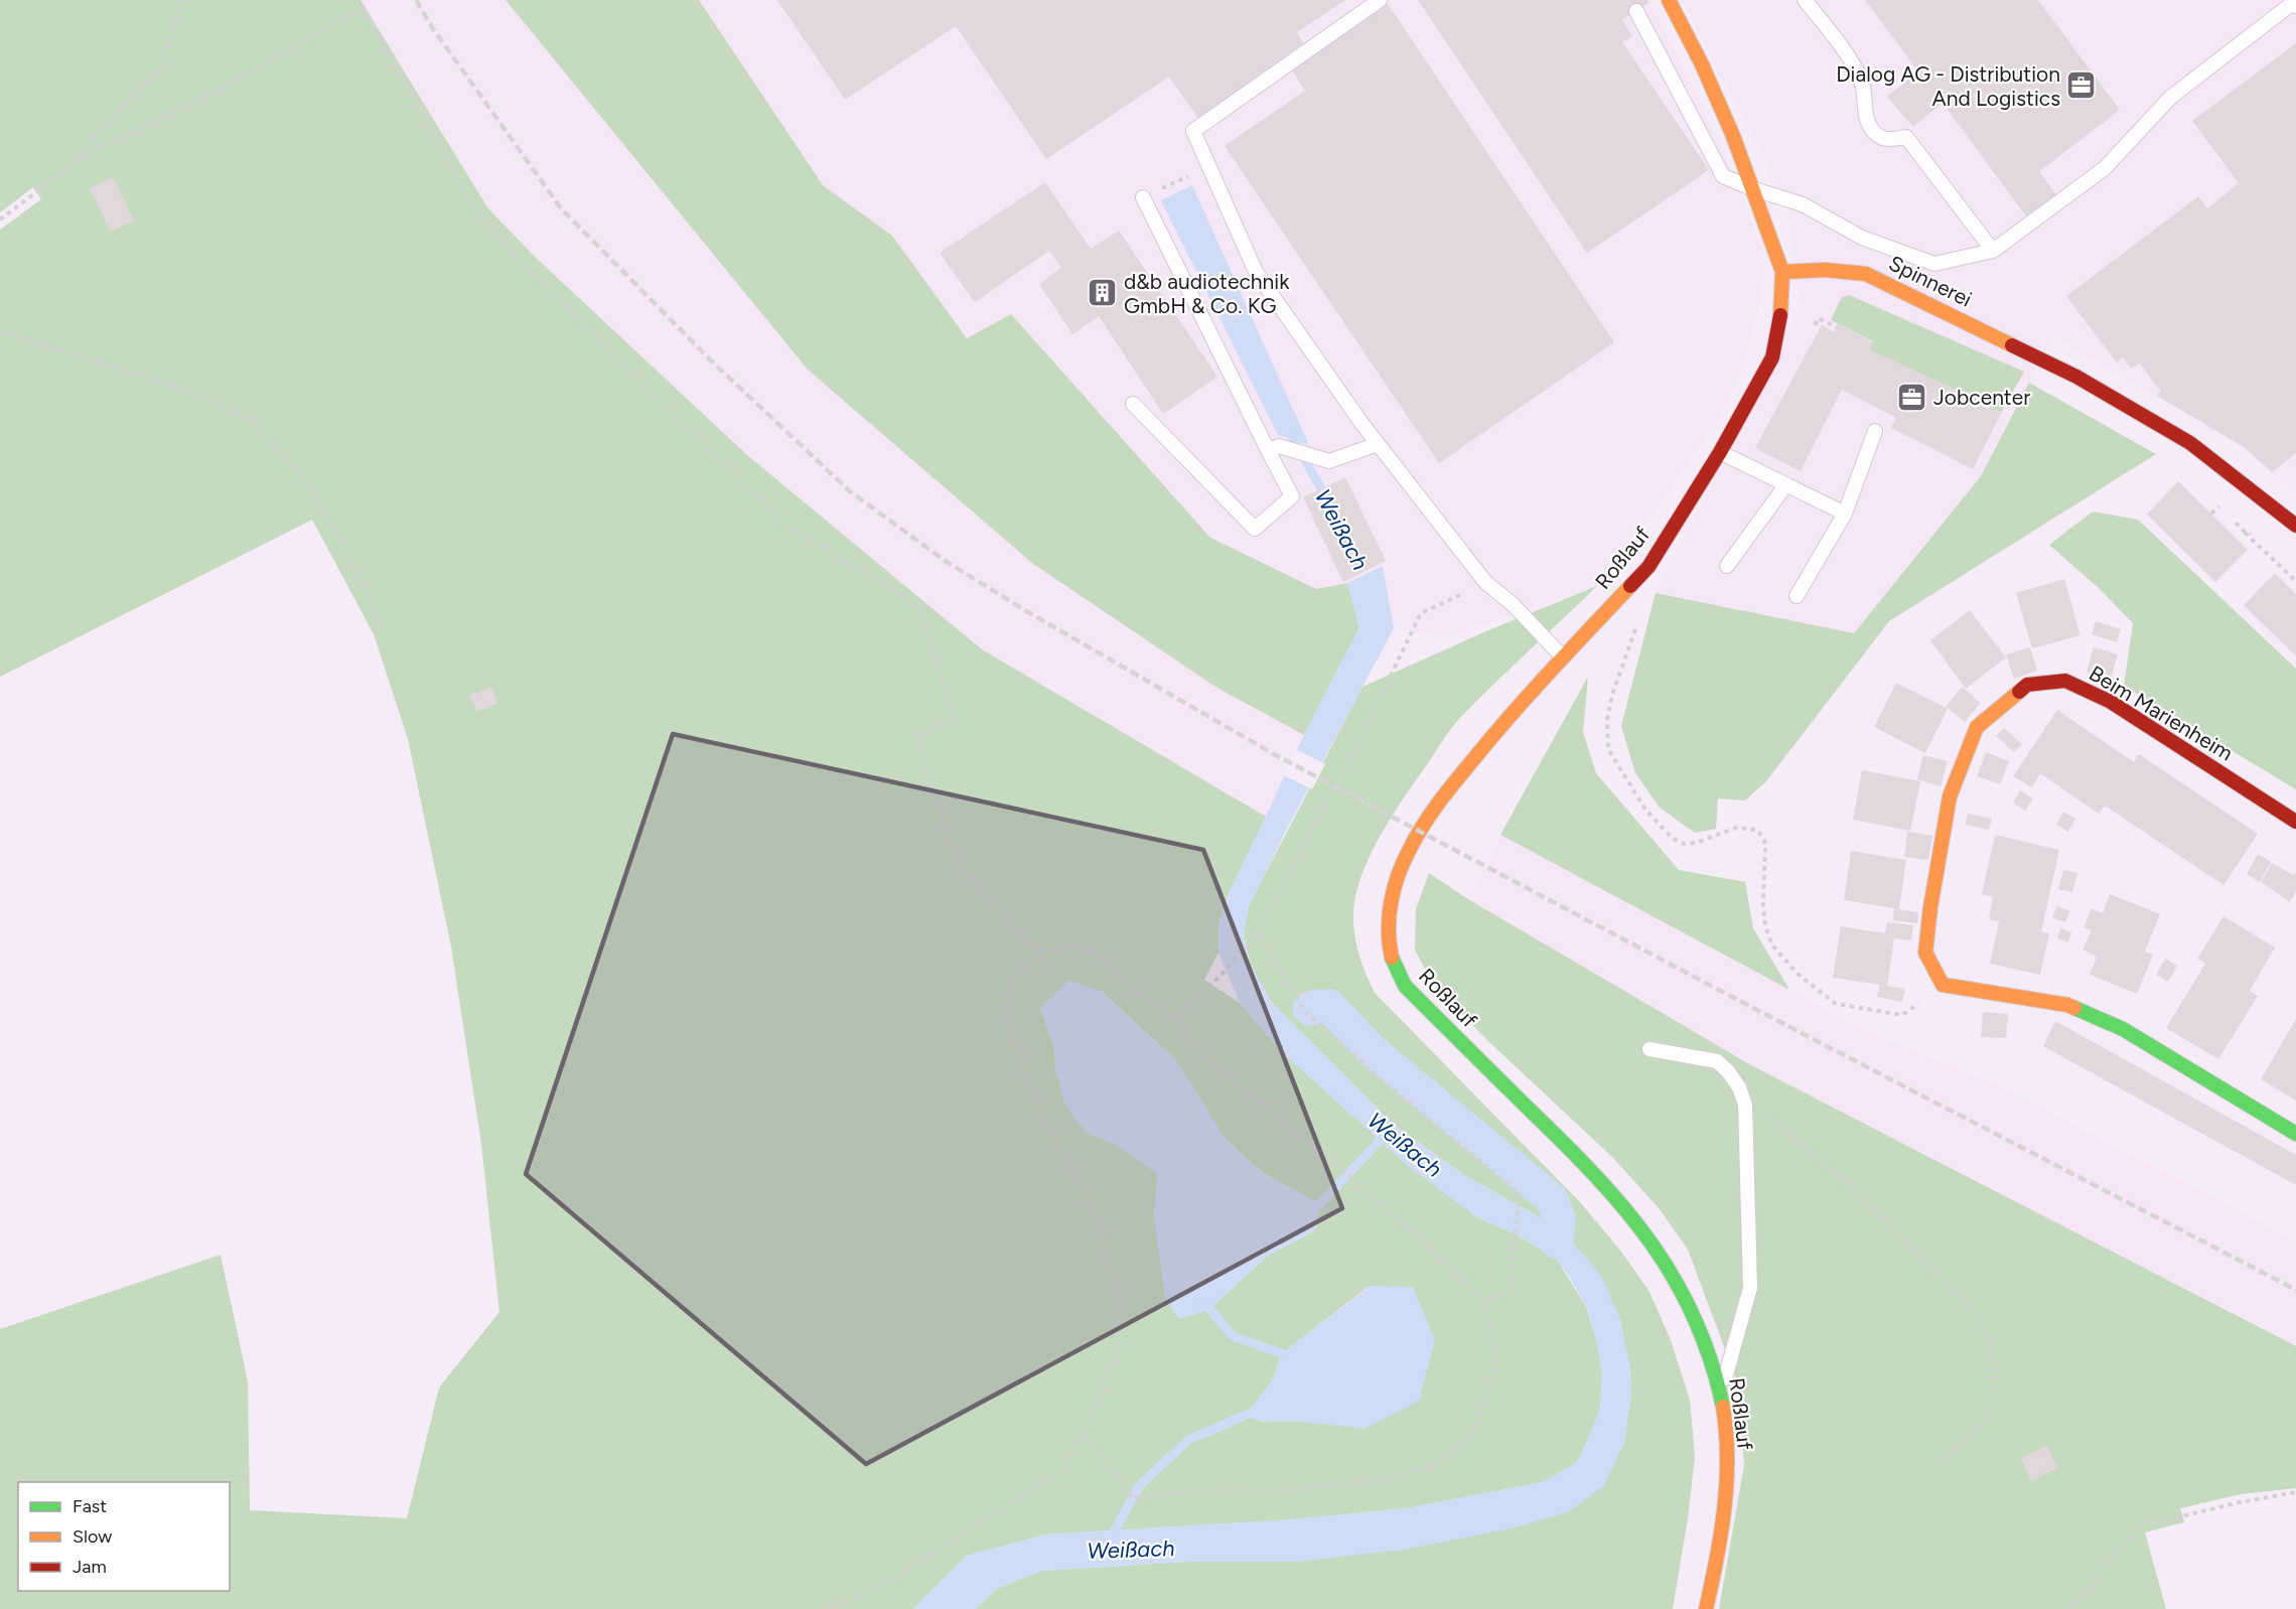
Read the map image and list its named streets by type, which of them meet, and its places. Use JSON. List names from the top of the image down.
{
  "streets": {
    "street": ["Spinnerei", "Roßlauf", "Beim Marienheim"]
  },
  "crossings": [
    ["Spinnerei", "Roßlauf"]
  ],
  "water": ["Weißach"],
  "places": {
    "office": ["Dialog AG - Distribution And Logistics", "Jobcenter"],
    "building": ["d&b audiotechnik GmbH & Co. KG"]
  },
  "legend": ["Fast", "Slow", "Jam"]
}
